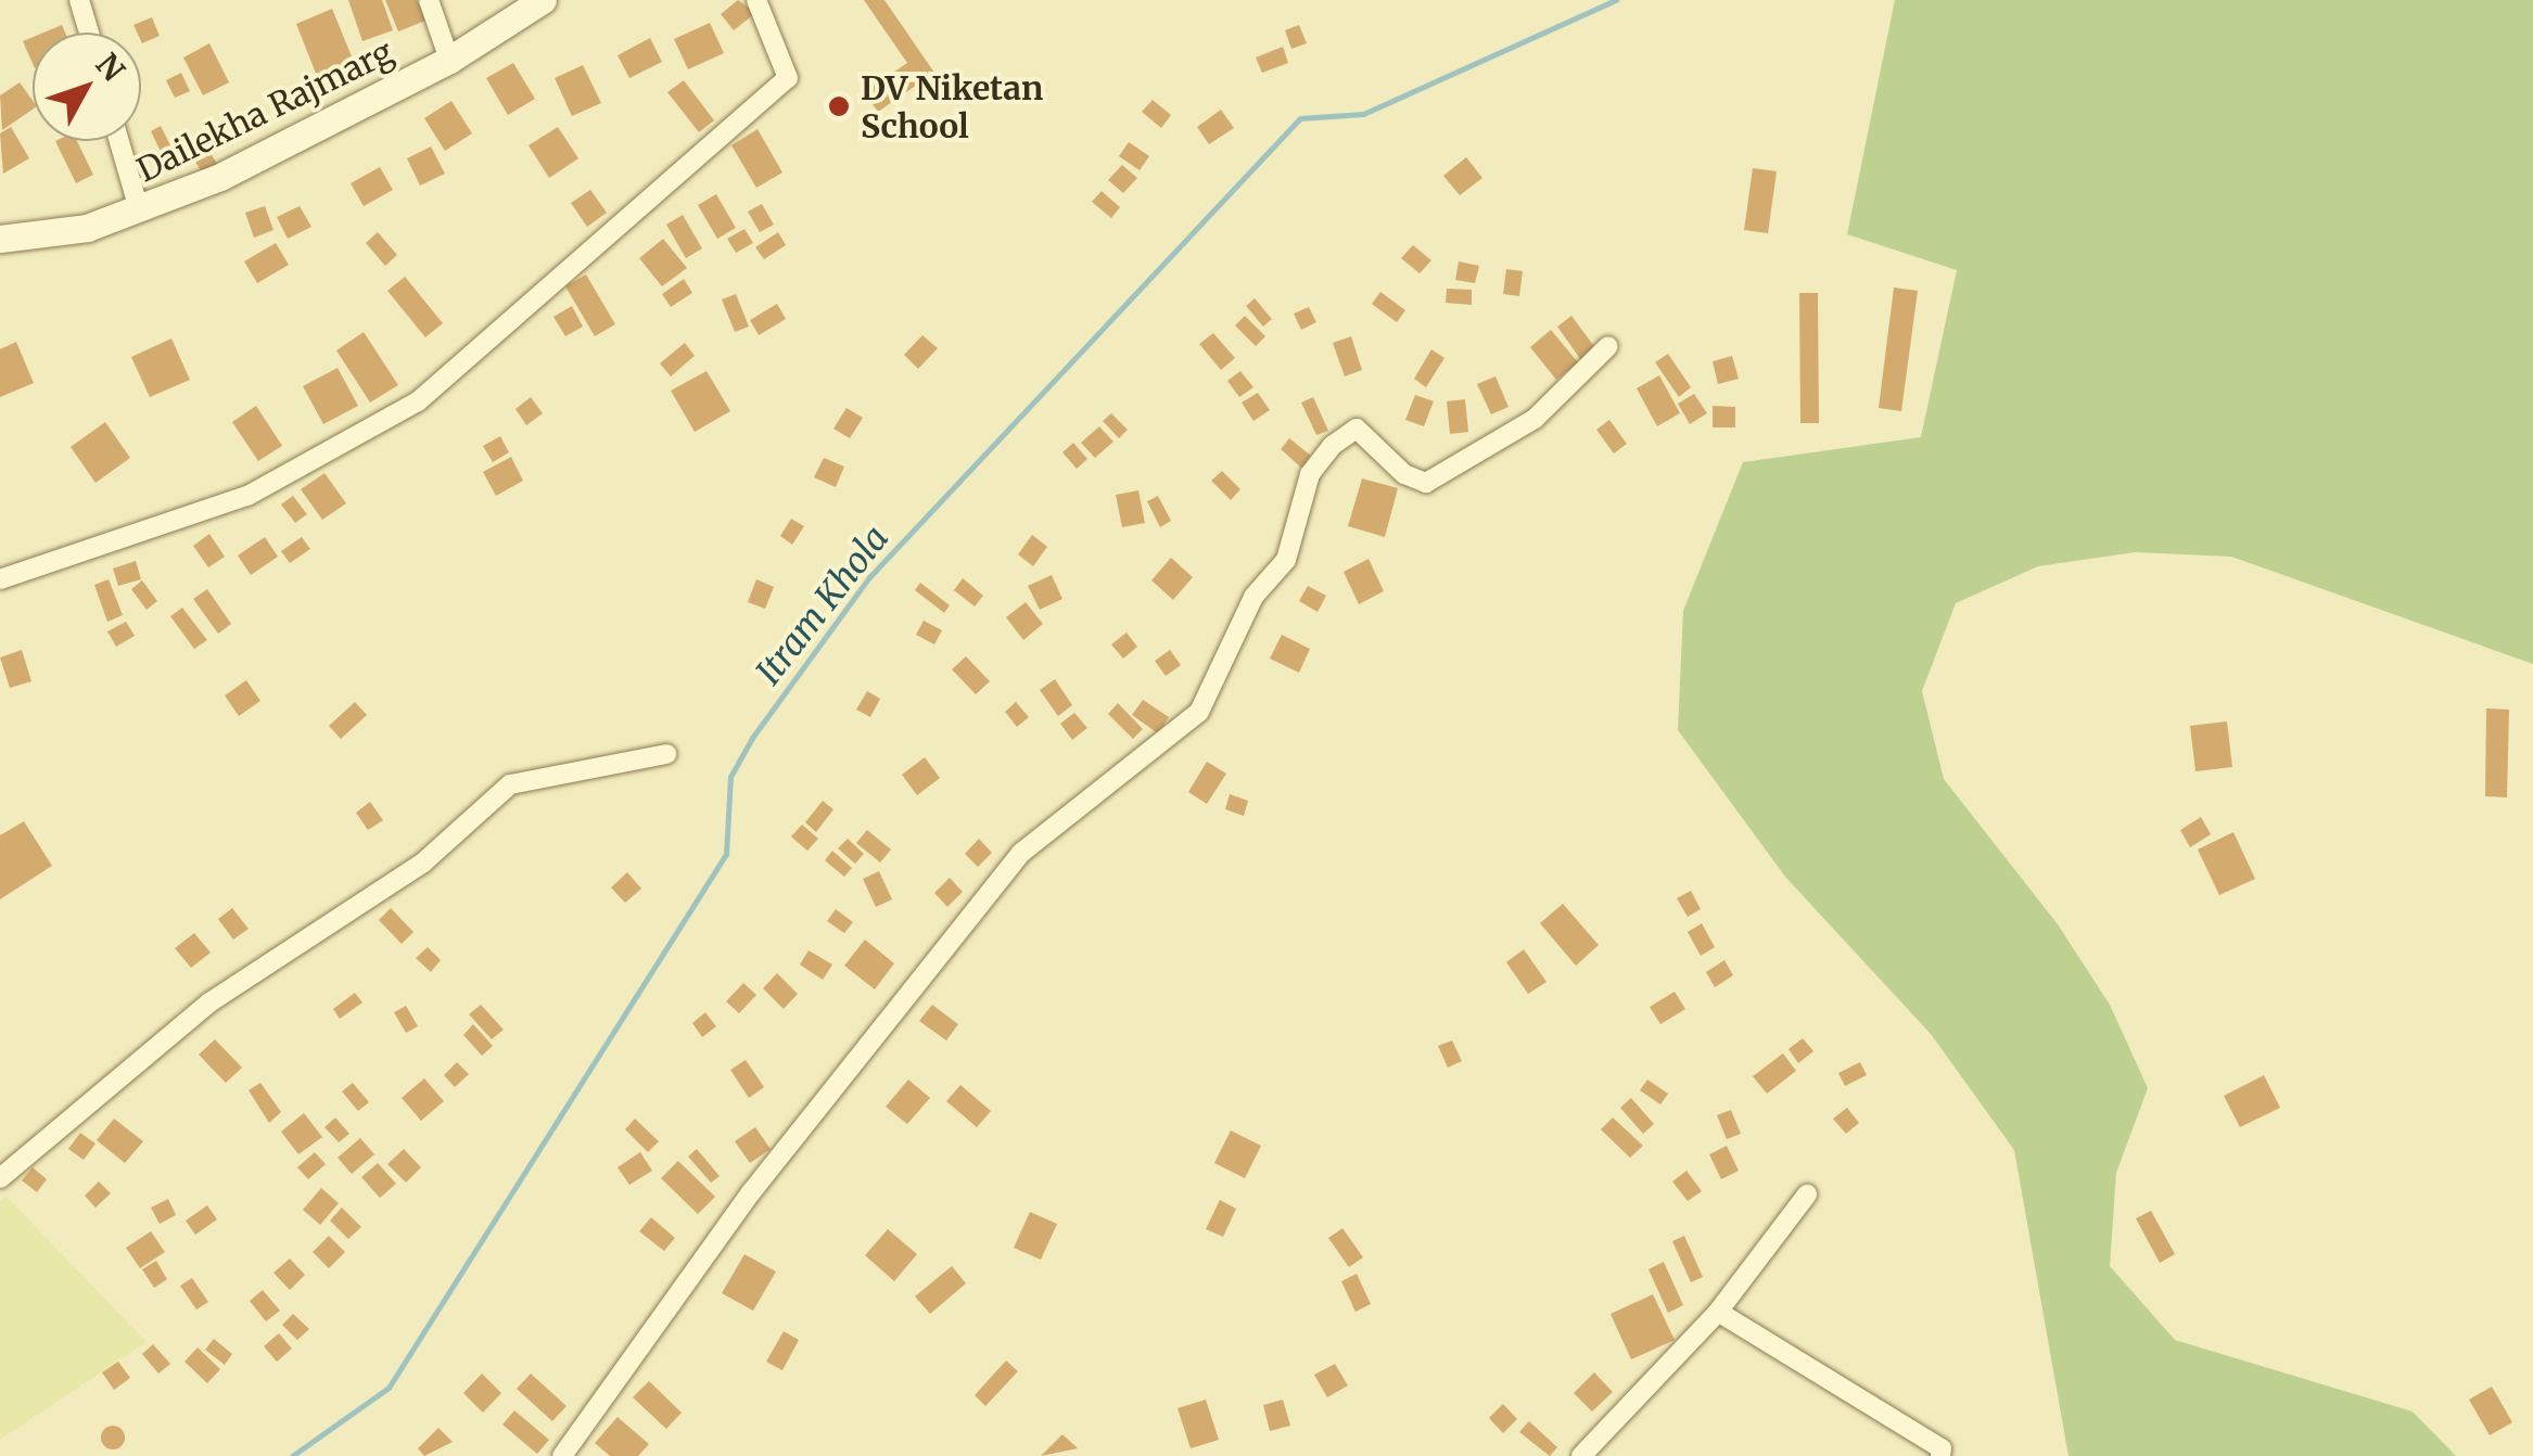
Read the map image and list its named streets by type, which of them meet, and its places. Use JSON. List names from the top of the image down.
{
  "streets": {
    "main road": ["Dailekha Rajmarg"]
  },
  "water": ["Itram Khola"],
  "places": ["DV Niketan School"],
  "north": "top right"
}
